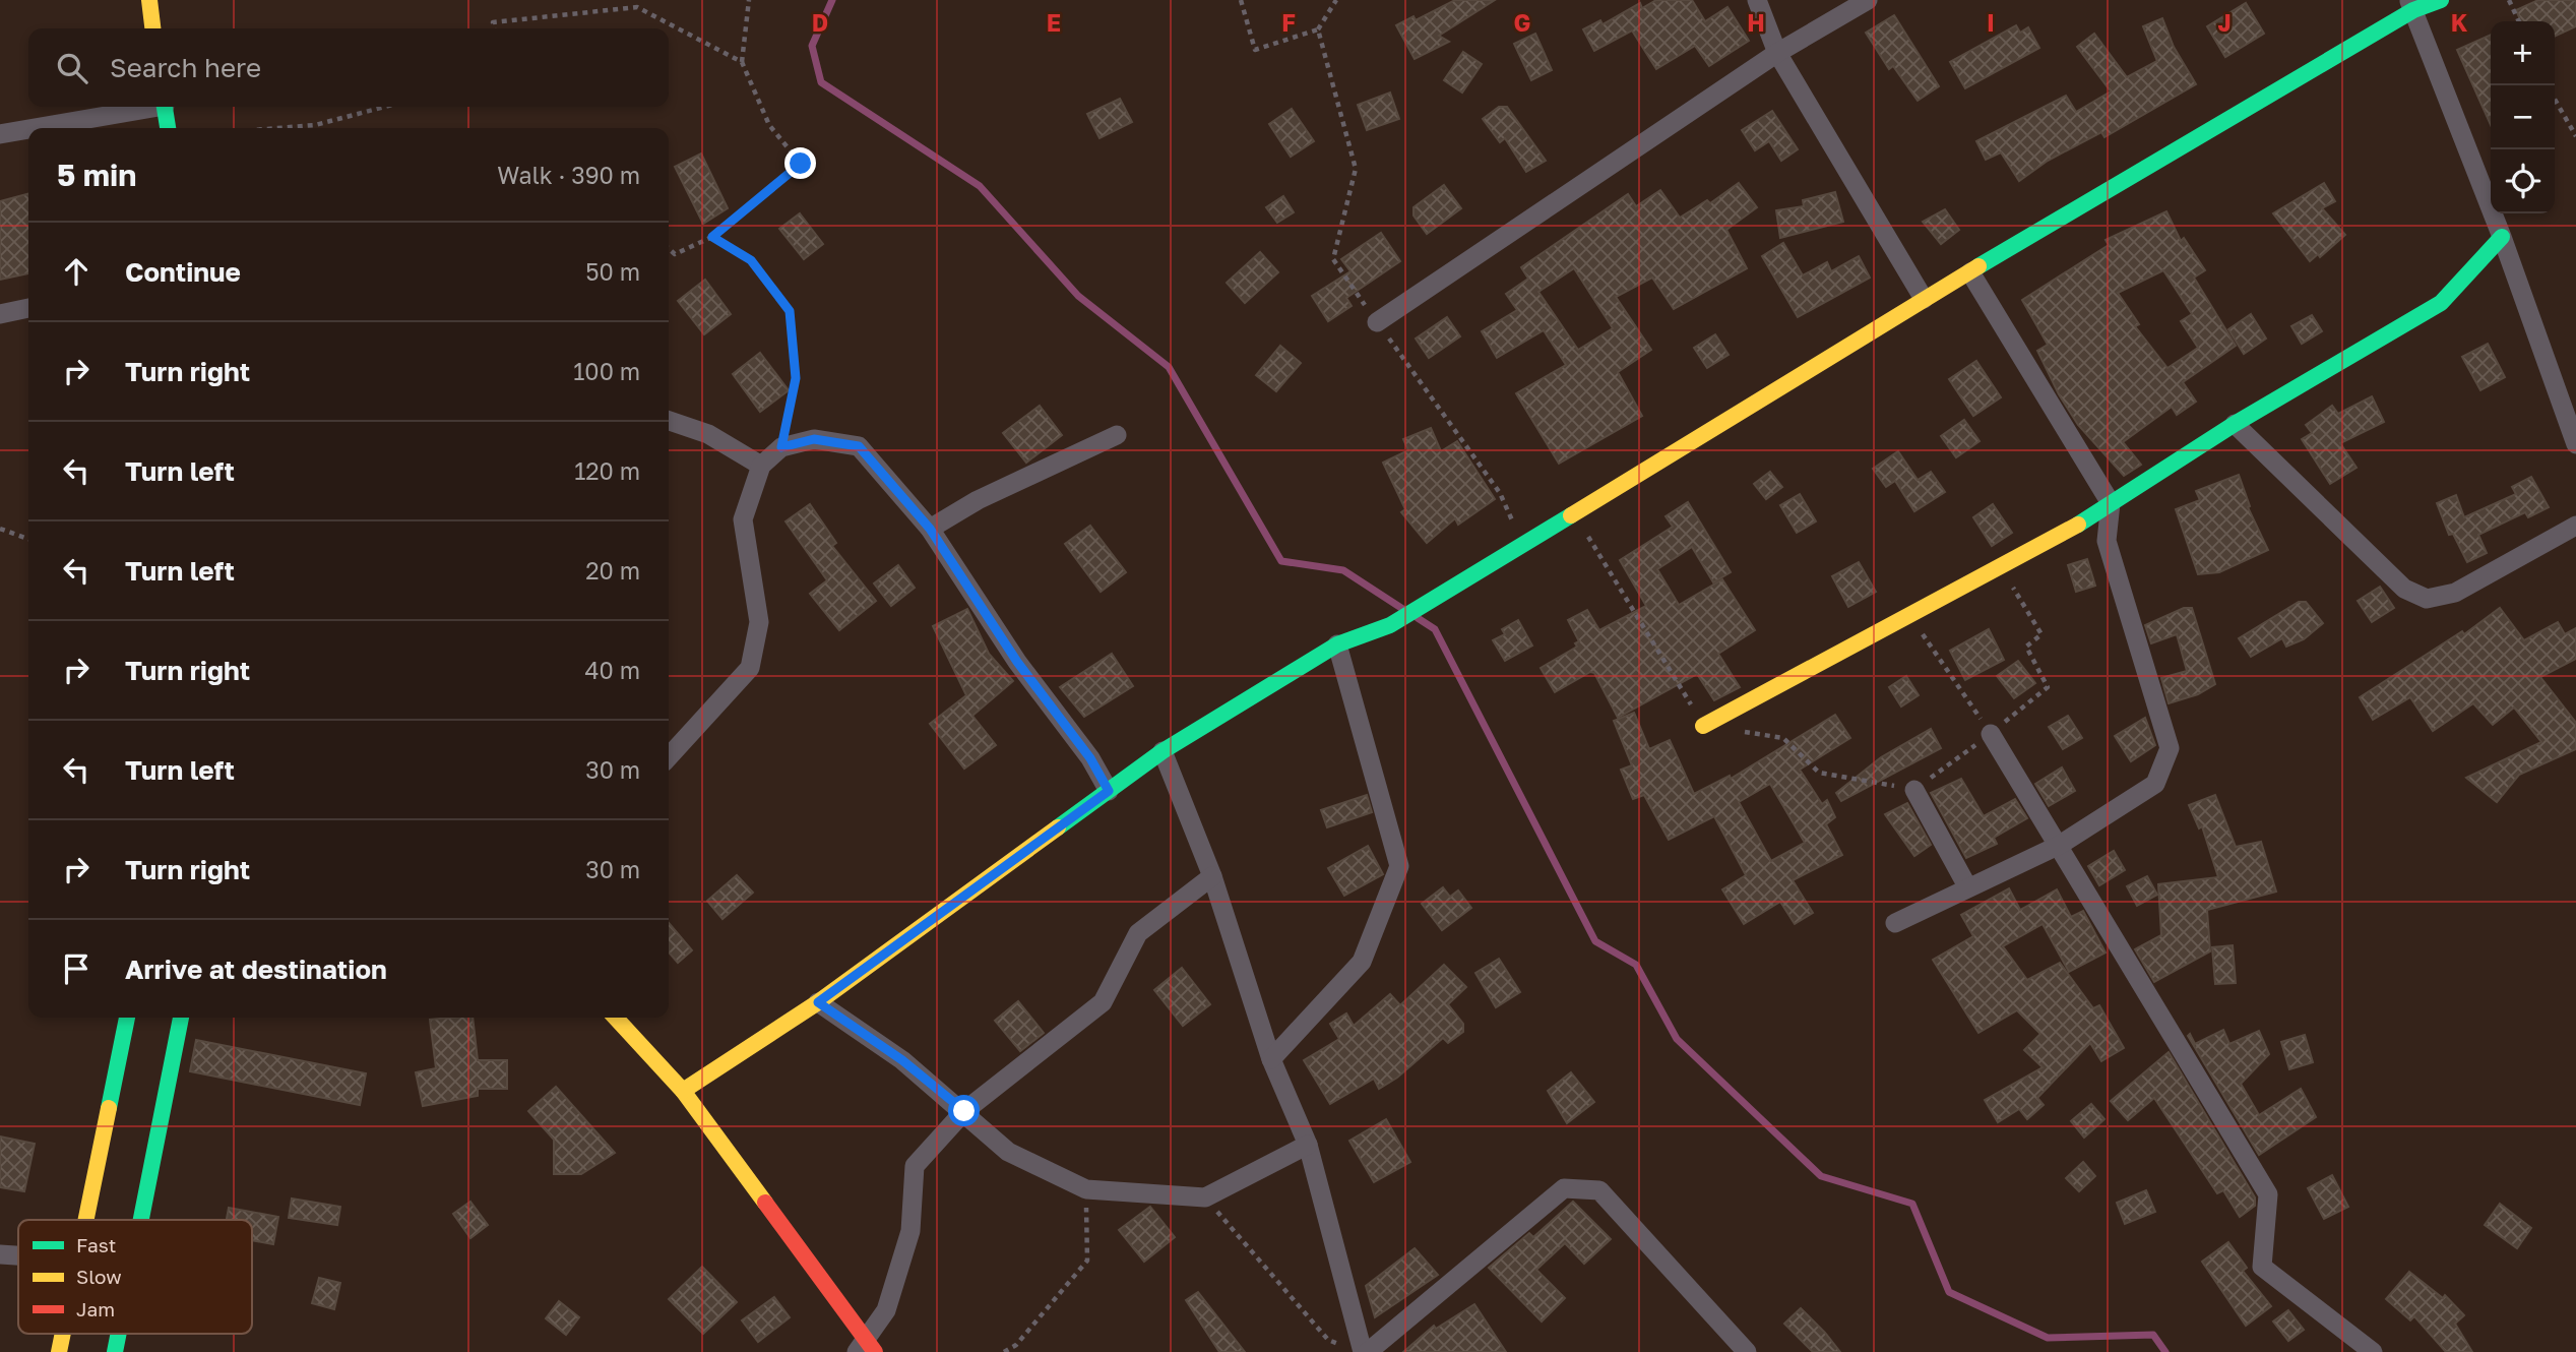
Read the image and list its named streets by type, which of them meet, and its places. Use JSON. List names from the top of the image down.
{
  "legend": ["Fast", "Slow", "Jam"],
  "page": {
    "map_buttons": ["+", "−"],
    "search": "Search here",
    "heading": ["5 min", "Walk · 390 m"],
    "list": [
      ["Continue", "50 m"],
      ["Turn right", "100 m"],
      ["Turn left", "120 m"],
      ["Turn left", "20 m"],
      ["Turn right", "40 m"],
      ["Turn left", "30 m"],
      ["Turn right", "30 m"],
      "Arrive at destination"
    ]
  },
  "grid": {
    "columns": [
      "D",
      "E",
      "F",
      "G",
      "H",
      "I",
      "J",
      "K"
    ]
  }
}
